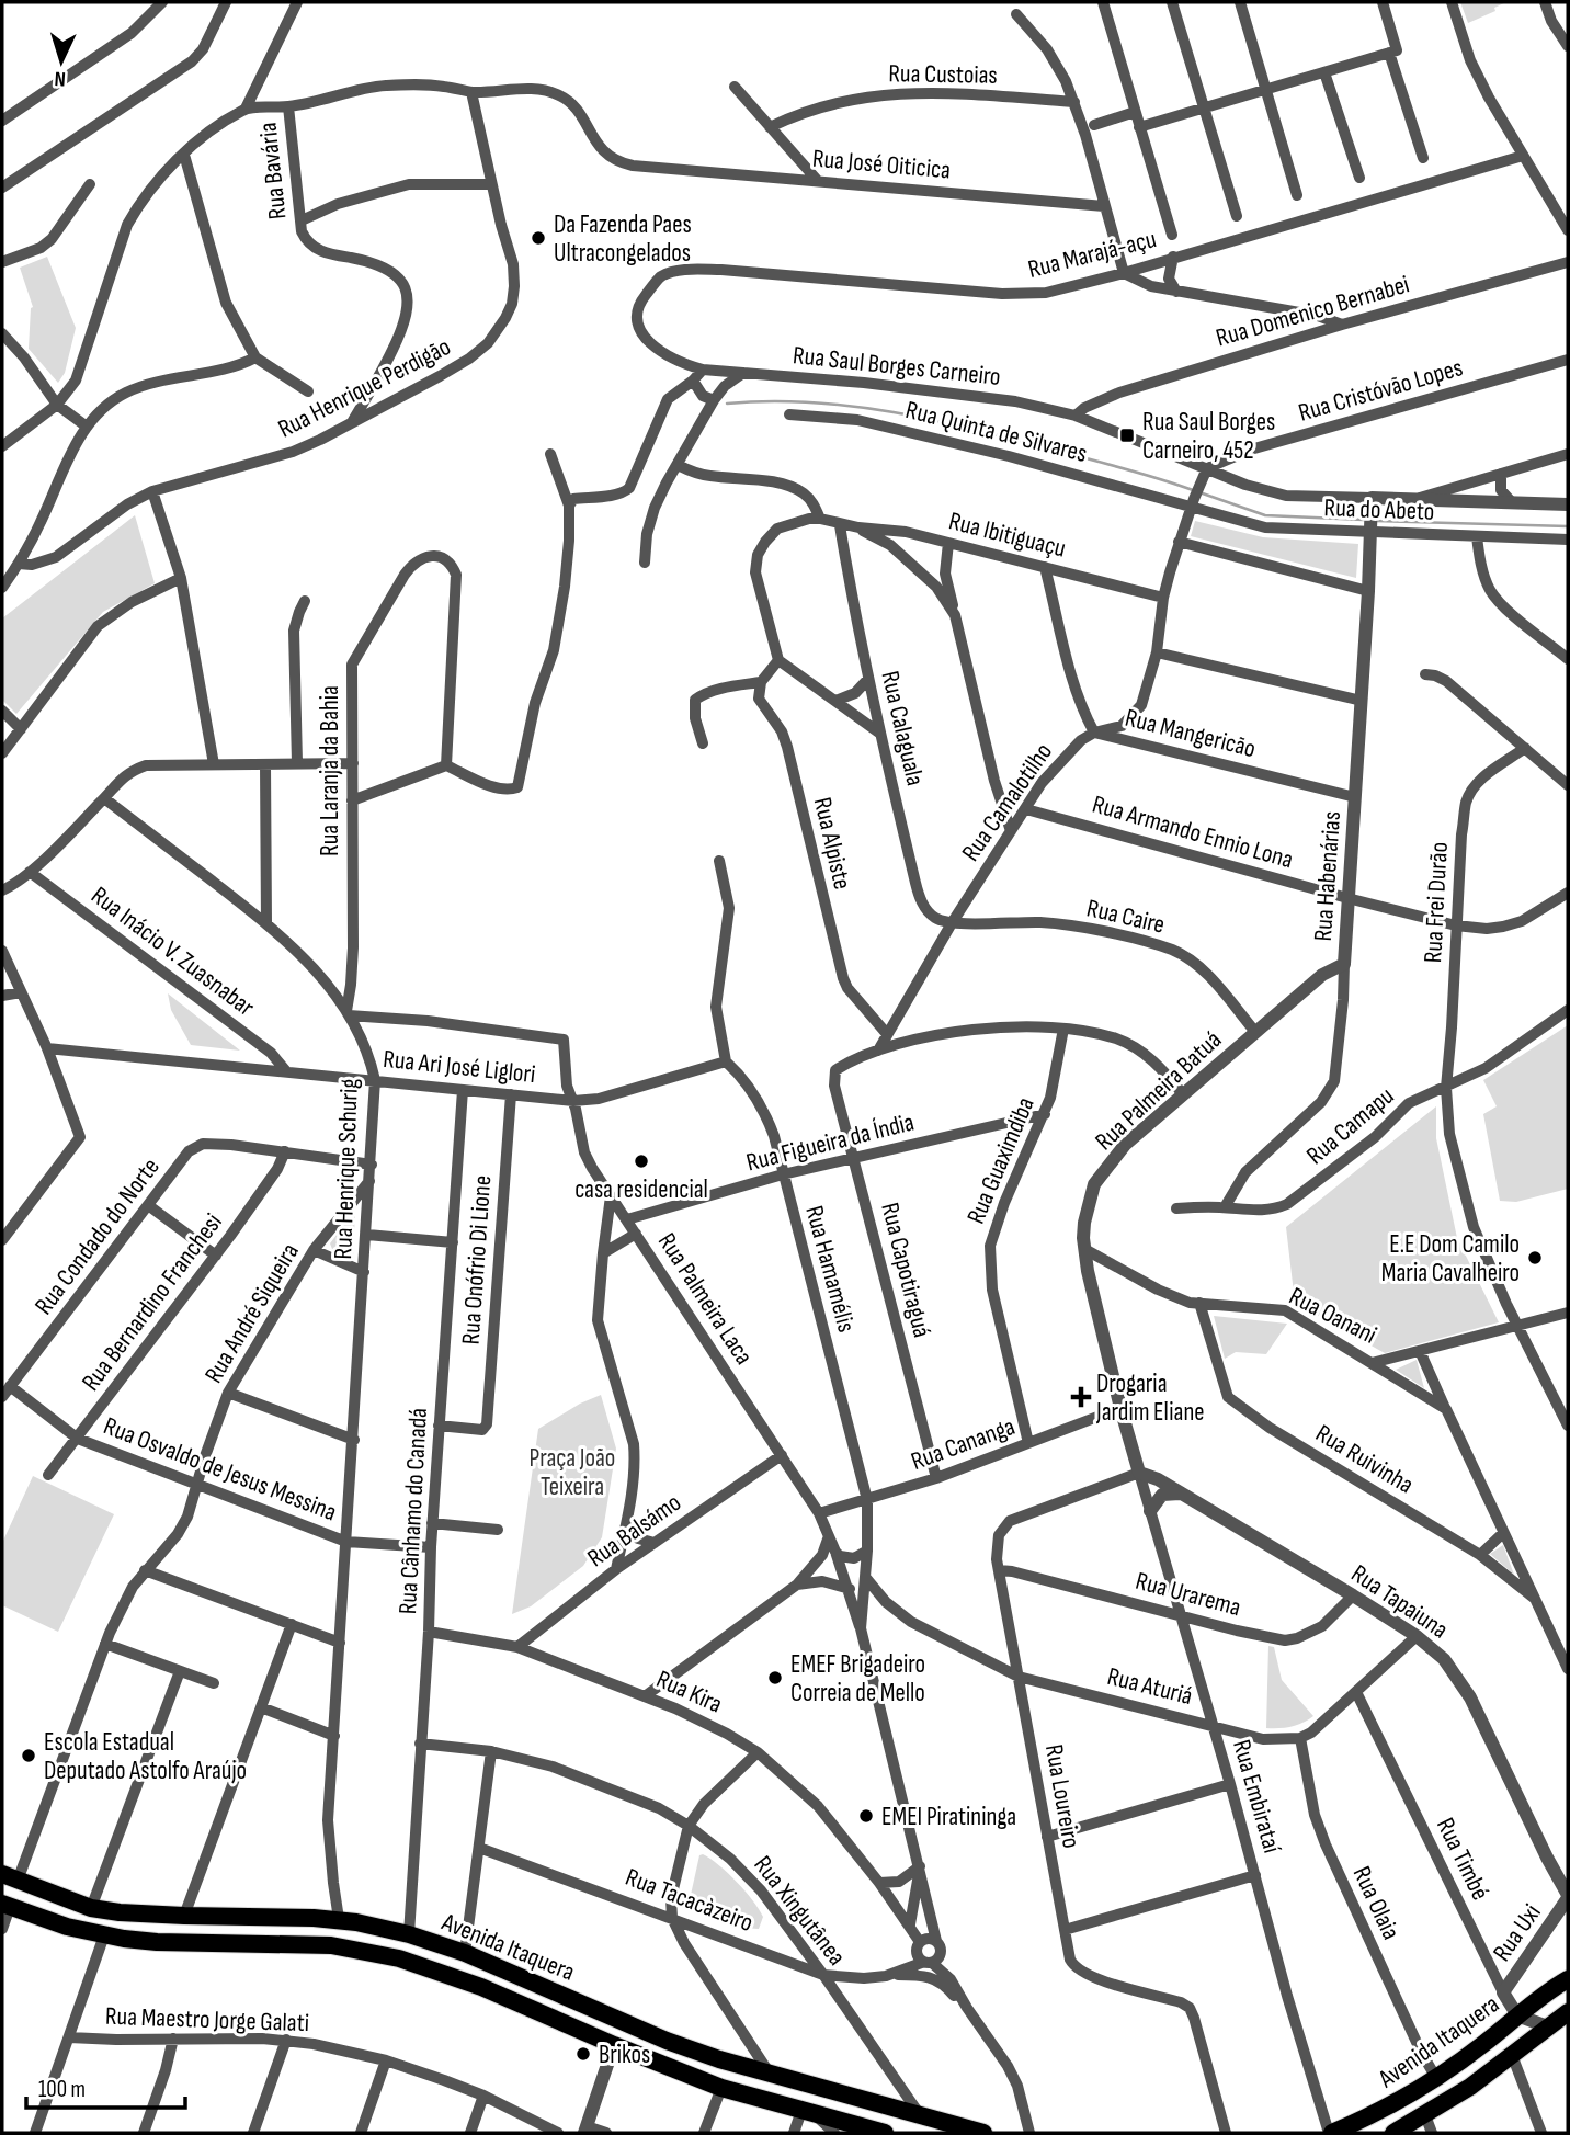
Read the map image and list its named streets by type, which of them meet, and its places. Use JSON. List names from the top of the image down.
{
  "streets": {
    "main road": ["Avenida Itaquera"],
    "street": [
      "Rua Custoias",
      "Rua José Oiticica",
      "Rua Bavária",
      "Rua Marajá-açu",
      "Rua Domenico Bernabei",
      "Rua Saul Borges Carneiro",
      "Rua Henrique Perdigão",
      "Rua Cristóvão Lopes",
      "Rua Quinta de Silvares",
      "Rua do Abeto",
      "Rua Ibitiguaçu",
      "Rua Calaguala",
      "Rua Mangericão",
      "Rua Laranja da Bahia",
      "Rua Camalotilho",
      "Rua Armando Ennio Lona",
      "Rua Alpiste",
      "Rua Habenárias",
      "Rua Frei Durão",
      "Rua Caire",
      "Rua Inácio V. Zuasnabar",
      "Rua Ari José Liglori",
      "Rua Palmeira Batuá",
      "Rua Camapu",
      "Rua Figueira da Índia",
      "Rua Guaximdiba",
      "Rua Henrique Schurig",
      "Rua Condado do Norte",
      "Rua Onófrio Di Lione",
      "Rua Hamamélis",
      "Rua Capotiraguá",
      "Rua Palmeira Laca",
      "Rua Bernardino Franchesi",
      "Rua André Siqueira",
      "Rua Oanani",
      "Rua Cananga",
      "Rua Ruivinha",
      "Rua Osvaldo de Jesus Messina",
      "Rua Cânhamo do Canadá",
      "Rua Balsámo",
      "Rua Urarema",
      "Rua Tapaiuna",
      "Rua Aturiá",
      "Rua Kira",
      "Rua Loureiro",
      "Rua Embirataí",
      "Rua Timbé",
      "Rua Tacacàzeiro",
      "Rua Olaia",
      "Rua Xingutânea",
      "Rua Uxi",
      "Rua Maestro Jorge Galati"
    ]
  },
  "crossings": [
    ["Rua José Oiticica", "Rua Bavária"],
    ["Rua José Oiticica", "Rua Henrique Perdigão"],
    ["Rua Bavária", "Rua Henrique Perdigão"],
    ["Rua Marajá-açu", "Rua Saul Borges Carneiro"],
    ["Rua Domenico Bernabei", "Rua Saul Borges Carneiro"],
    ["Rua Saul Borges Carneiro", "Rua Cristóvão Lopes"],
    ["Rua Saul Borges Carneiro", "Rua Camalotilho"],
    ["Rua Saul Borges Carneiro", "Rua Habenárias"],
    ["Rua Cristóvão Lopes", "Rua Camalotilho"],
    ["Rua Quinta de Silvares", "Rua do Abeto"],
    ["Rua Quinta de Silvares", "Rua Camalotilho"],
    ["Rua do Abeto", "Rua Camalotilho"],
    ["Rua do Abeto", "Rua Habenárias"],
    ["Rua Ibitiguaçu", "Rua Calaguala"],
    ["Rua Ibitiguaçu", "Rua Mangericão"],
    ["Rua Ibitiguaçu", "Rua Camalotilho"],
    ["Rua Calaguala", "Rua Camalotilho"],
    ["Rua Calaguala", "Rua Caire"],
    ["Rua Mangericão", "Rua Camalotilho"],
    ["Rua Mangericão", "Rua Habenárias"],
    ["Rua Laranja da Bahia", "Rua Henrique Schurig"],
    ["Rua Laranja da Bahia", "Rua Palmeira Laca"],
    ["Rua Camalotilho", "Rua Armando Ennio Lona"],
    ["Rua Camalotilho", "Rua Alpiste"],
    ["Rua Camalotilho", "Rua Caire"],
    ["Rua Camalotilho", "Rua Capotiraguá"],
    ["Rua Armando Ennio Lona", "Rua Habenárias"],
    ["Rua Armando Ennio Lona", "Rua Frei Durão"],
    ["Rua Habenárias", "Rua Palmeira Batuá"],
    ["Rua Habenárias", "Rua Camapu"],
    ["Rua Frei Durão", "Rua Camapu"],
    ["Rua Caire", "Rua Palmeira Batuá"],
    ["Rua Inácio V. Zuasnabar", "Rua Ari José Liglori"],
    ["Rua Ari José Liglori", "Rua Henrique Schurig"],
    ["Rua Ari José Liglori", "Rua Onófrio Di Lione"],
    ["Rua Ari José Liglori", "Rua Hamamélis"],
    ["Rua Ari José Liglori", "Rua Palmeira Laca"],
    ["Rua Ari José Liglori", "Rua Cânhamo do Canadá"],
    ["Rua Palmeira Batuá", "Rua Oanani"],
    ["Rua Palmeira Batuá", "Rua Cananga"],
    ["Rua Palmeira Batuá", "Rua Tapaiuna"],
    ["Rua Palmeira Batuá", "Rua Loureiro"],
    ["Rua Palmeira Batuá", "Rua Embirataí"],
    ["Rua Figueira da Índia", "Rua Guaximdiba"],
    ["Rua Figueira da Índia", "Rua Hamamélis"],
    ["Rua Figueira da Índia", "Rua Capotiraguá"],
    ["Rua Figueira da Índia", "Rua Palmeira Laca"],
    ["Rua Guaximdiba", "Rua Cananga"],
    ["Rua Henrique Schurig", "Rua Palmeira Laca"],
    ["Rua Henrique Schurig", "Rua André Siqueira"],
    ["Rua Henrique Schurig", "Rua Osvaldo de Jesus Messina"],
    ["Rua Henrique Schurig", "Avenida Itaquera"],
    ["Rua Condado do Norte", "Rua Bernardino Franchesi"],
    ["Rua Condado do Norte", "Rua Osvaldo de Jesus Messina"],
    ["Rua Onófrio Di Lione", "Rua Cânhamo do Canadá"],
    ["Rua Hamamélis", "Rua Palmeira Laca"],
    ["Rua Hamamélis", "Rua Cananga"],
    ["Rua Hamamélis", "Rua Aturiá"],
    ["Rua Capotiraguá", "Rua Cananga"],
    ["Rua Palmeira Laca", "Rua Cananga"],
    ["Rua Palmeira Laca", "Rua Balsámo"],
    ["Rua Bernardino Franchesi", "Rua Osvaldo de Jesus Messina"],
    ["Rua André Siqueira", "Rua Osvaldo de Jesus Messina"],
    ["Rua André Siqueira", "Avenida Itaquera"],
    ["Rua Oanani", "Rua Ruivinha"],
    ["Rua Osvaldo de Jesus Messina", "Rua Cânhamo do Canadá"],
    ["Rua Cânhamo do Canadá", "Rua Kira"],
    ["Rua Cânhamo do Canadá", "Rua Xingutânea"],
    ["Rua Cânhamo do Canadá", "Avenida Itaquera"],
    ["Rua Balsámo", "Rua Kira"],
    ["Rua Urarema", "Rua Tapaiuna"],
    ["Rua Urarema", "Rua Loureiro"],
    ["Rua Urarema", "Rua Embirataí"],
    ["Rua Tapaiuna", "Rua Loureiro"],
    ["Rua Tapaiuna", "Rua Embirataí"],
    ["Rua Tapaiuna", "Rua Uxi"],
    ["Rua Aturiá", "Rua Loureiro"],
    ["Rua Aturiá", "Rua Embirataí"],
    ["Rua Aturiá", "Rua Olaia"],
    ["Rua Kira", "Rua Tacacàzeiro"],
    ["Rua Loureiro", "Rua Embirataí"],
    ["Rua Embirataí", "Avenida Itaquera"],
    ["Rua Timbé", "Rua Uxi"],
    ["Rua Timbé", "Avenida Itaquera"],
    ["Rua Tacacàzeiro", "Rua Xingutânea"],
    ["Rua Olaia", "Avenida Itaquera"],
    ["Rua Xingutânea", "Avenida Itaquera"]
  ],
  "parks": ["Praça João Teixeira"],
  "places": {
    "other": [
      "Da Fazenda Paes Ultracongelados",
      "casa residencial",
      "E.E Dom Camilo Maria Cavalheiro",
      "EMEF Brigadeiro Correia de Mello",
      "Escola Estadual Deputado Astolfo Araújo",
      "EMEI Piratininga",
      "Brikos"
    ],
    "transit": ["Rua Saul Borges Carneiro, 452"],
    "health": ["Drogaria Jardim Eliane"]
  },
  "scale_bar": "100 m",
  "north": "bottom"
}
